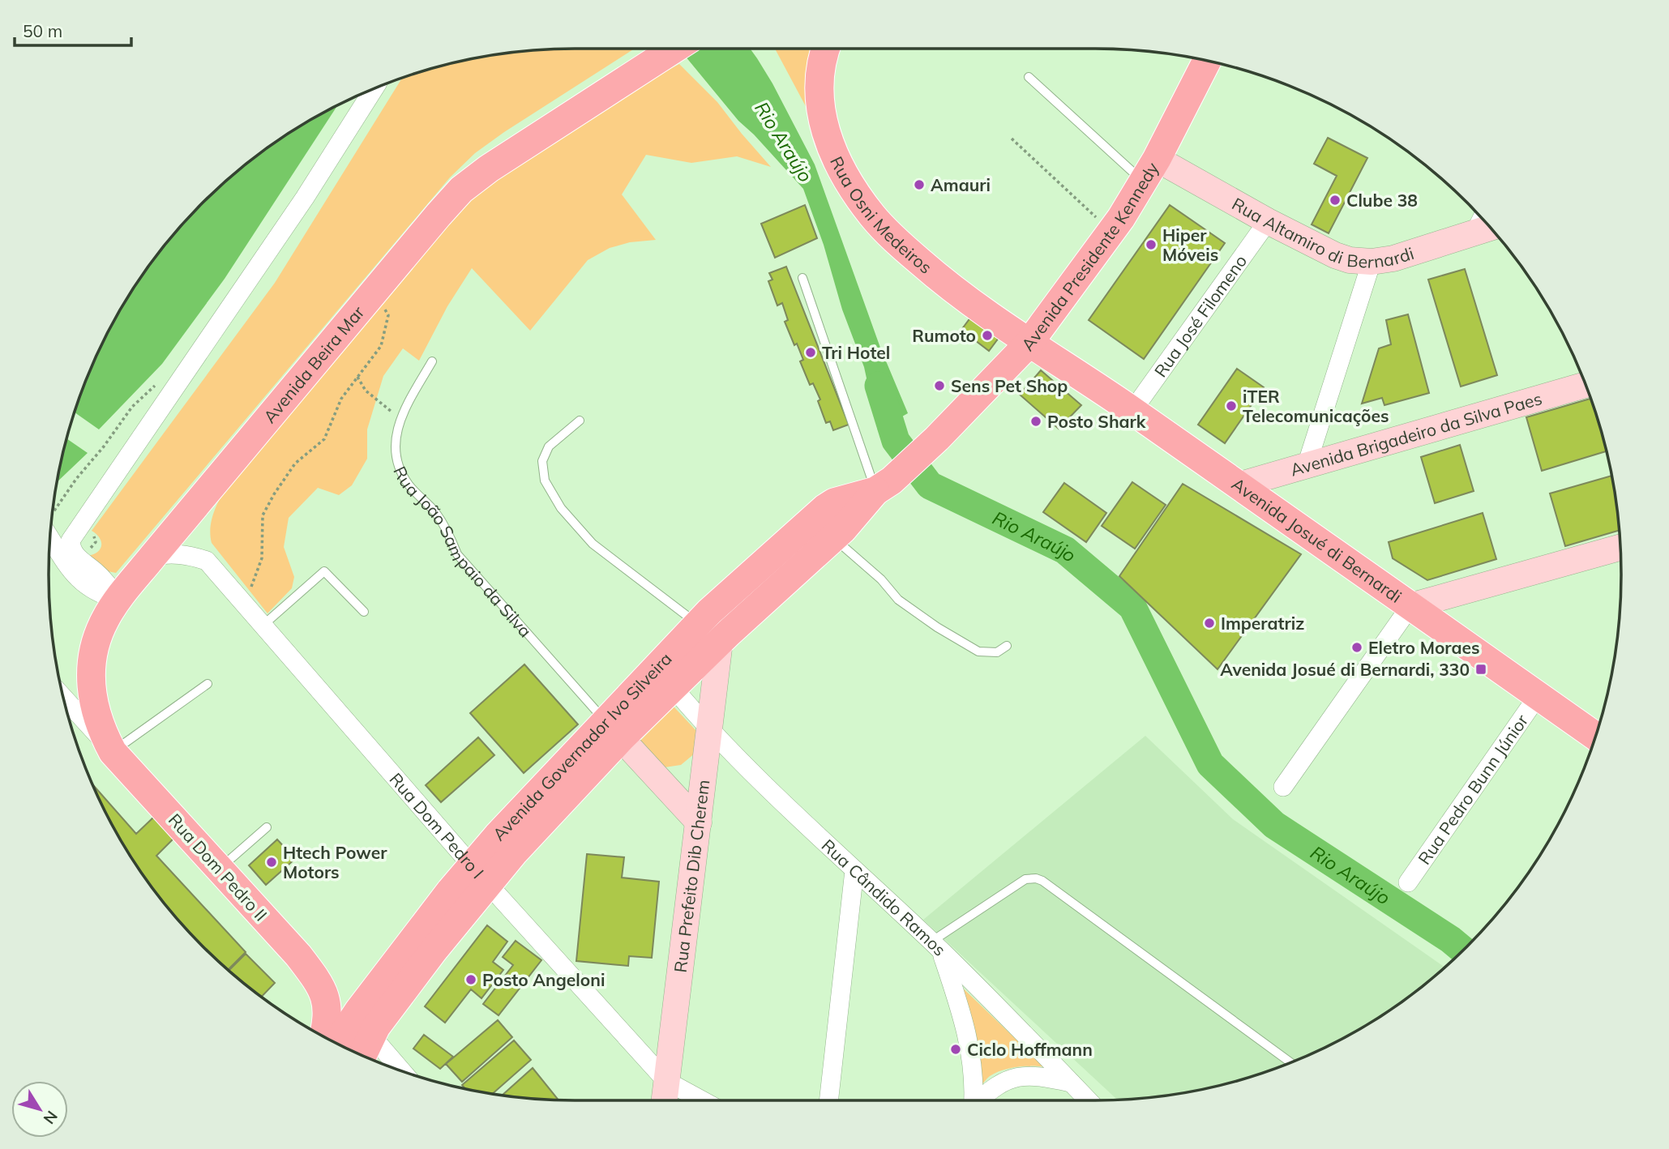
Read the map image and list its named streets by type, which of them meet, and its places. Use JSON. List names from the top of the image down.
{
  "streets": {
    "main road": [
      "Rua Osni Medeiros",
      "Rua Altamiro di Bernardi",
      "Avenida Presidente Kennedy",
      "Avenida Beira Mar",
      "Avenida Brigadeiro da Silva Paes",
      "Avenida Josué di Bernardi",
      "Rua João Sampaio da Silva",
      "Avenida Governador Ivo Silveira",
      "Rua Dom Pedro II",
      "Rua Prefeito Dib Cherem"
    ],
    "street": [
      "Rua José Filomeno",
      "Rua Pedro Bunn Júnior",
      "Rua Dom Pedro I",
      "Rua Cândido Ramos"
    ]
  },
  "crossings": [
    ["Rua Osni Medeiros", "Avenida Presidente Kennedy"],
    ["Rua Osni Medeiros", "Avenida Josué di Bernardi"],
    ["Rua Altamiro di Bernardi", "Avenida Presidente Kennedy"],
    ["Rua Altamiro di Bernardi", "Rua José Filomeno"],
    ["Avenida Presidente Kennedy", "Avenida Josué di Bernardi"],
    ["Avenida Presidente Kennedy", "Avenida Governador Ivo Silveira"],
    ["Rua José Filomeno", "Avenida Josué di Bernardi"],
    ["Avenida Beira Mar", "Rua Dom Pedro I"],
    ["Avenida Beira Mar", "Rua Dom Pedro II"],
    ["Avenida Brigadeiro da Silva Paes", "Avenida Josué di Bernardi"],
    ["Avenida Josué di Bernardi", "Rua Pedro Bunn Júnior"],
    ["Rua João Sampaio da Silva", "Avenida Governador Ivo Silveira"],
    ["Rua João Sampaio da Silva", "Rua Prefeito Dib Cherem"],
    ["Avenida Governador Ivo Silveira", "Rua Dom Pedro I"],
    ["Avenida Governador Ivo Silveira", "Rua Prefeito Dib Cherem"],
    ["Avenida Governador Ivo Silveira", "Rua Cândido Ramos"],
    ["Rua Dom Pedro I", "Rua Prefeito Dib Cherem"],
    ["Rua Prefeito Dib Cherem", "Rua Cândido Ramos"]
  ],
  "water": ["Rio Araújo"],
  "places": {
    "other": [
      "Amauri",
      "Clube 38",
      "Hiper Móveis",
      "Rumoto",
      "Tri Hotel",
      "Sens Pet Shop",
      "iTER Telecomunicações",
      "Posto Shark",
      "Imperatriz",
      "Eletro Moraes",
      "Htech Power Motors",
      "Posto Angeloni",
      "Ciclo Hoffmann"
    ],
    "transit": ["Avenida Josué di Bernardi, 330"]
  },
  "scale_bar": "50 m",
  "north": "bottom right"
}
